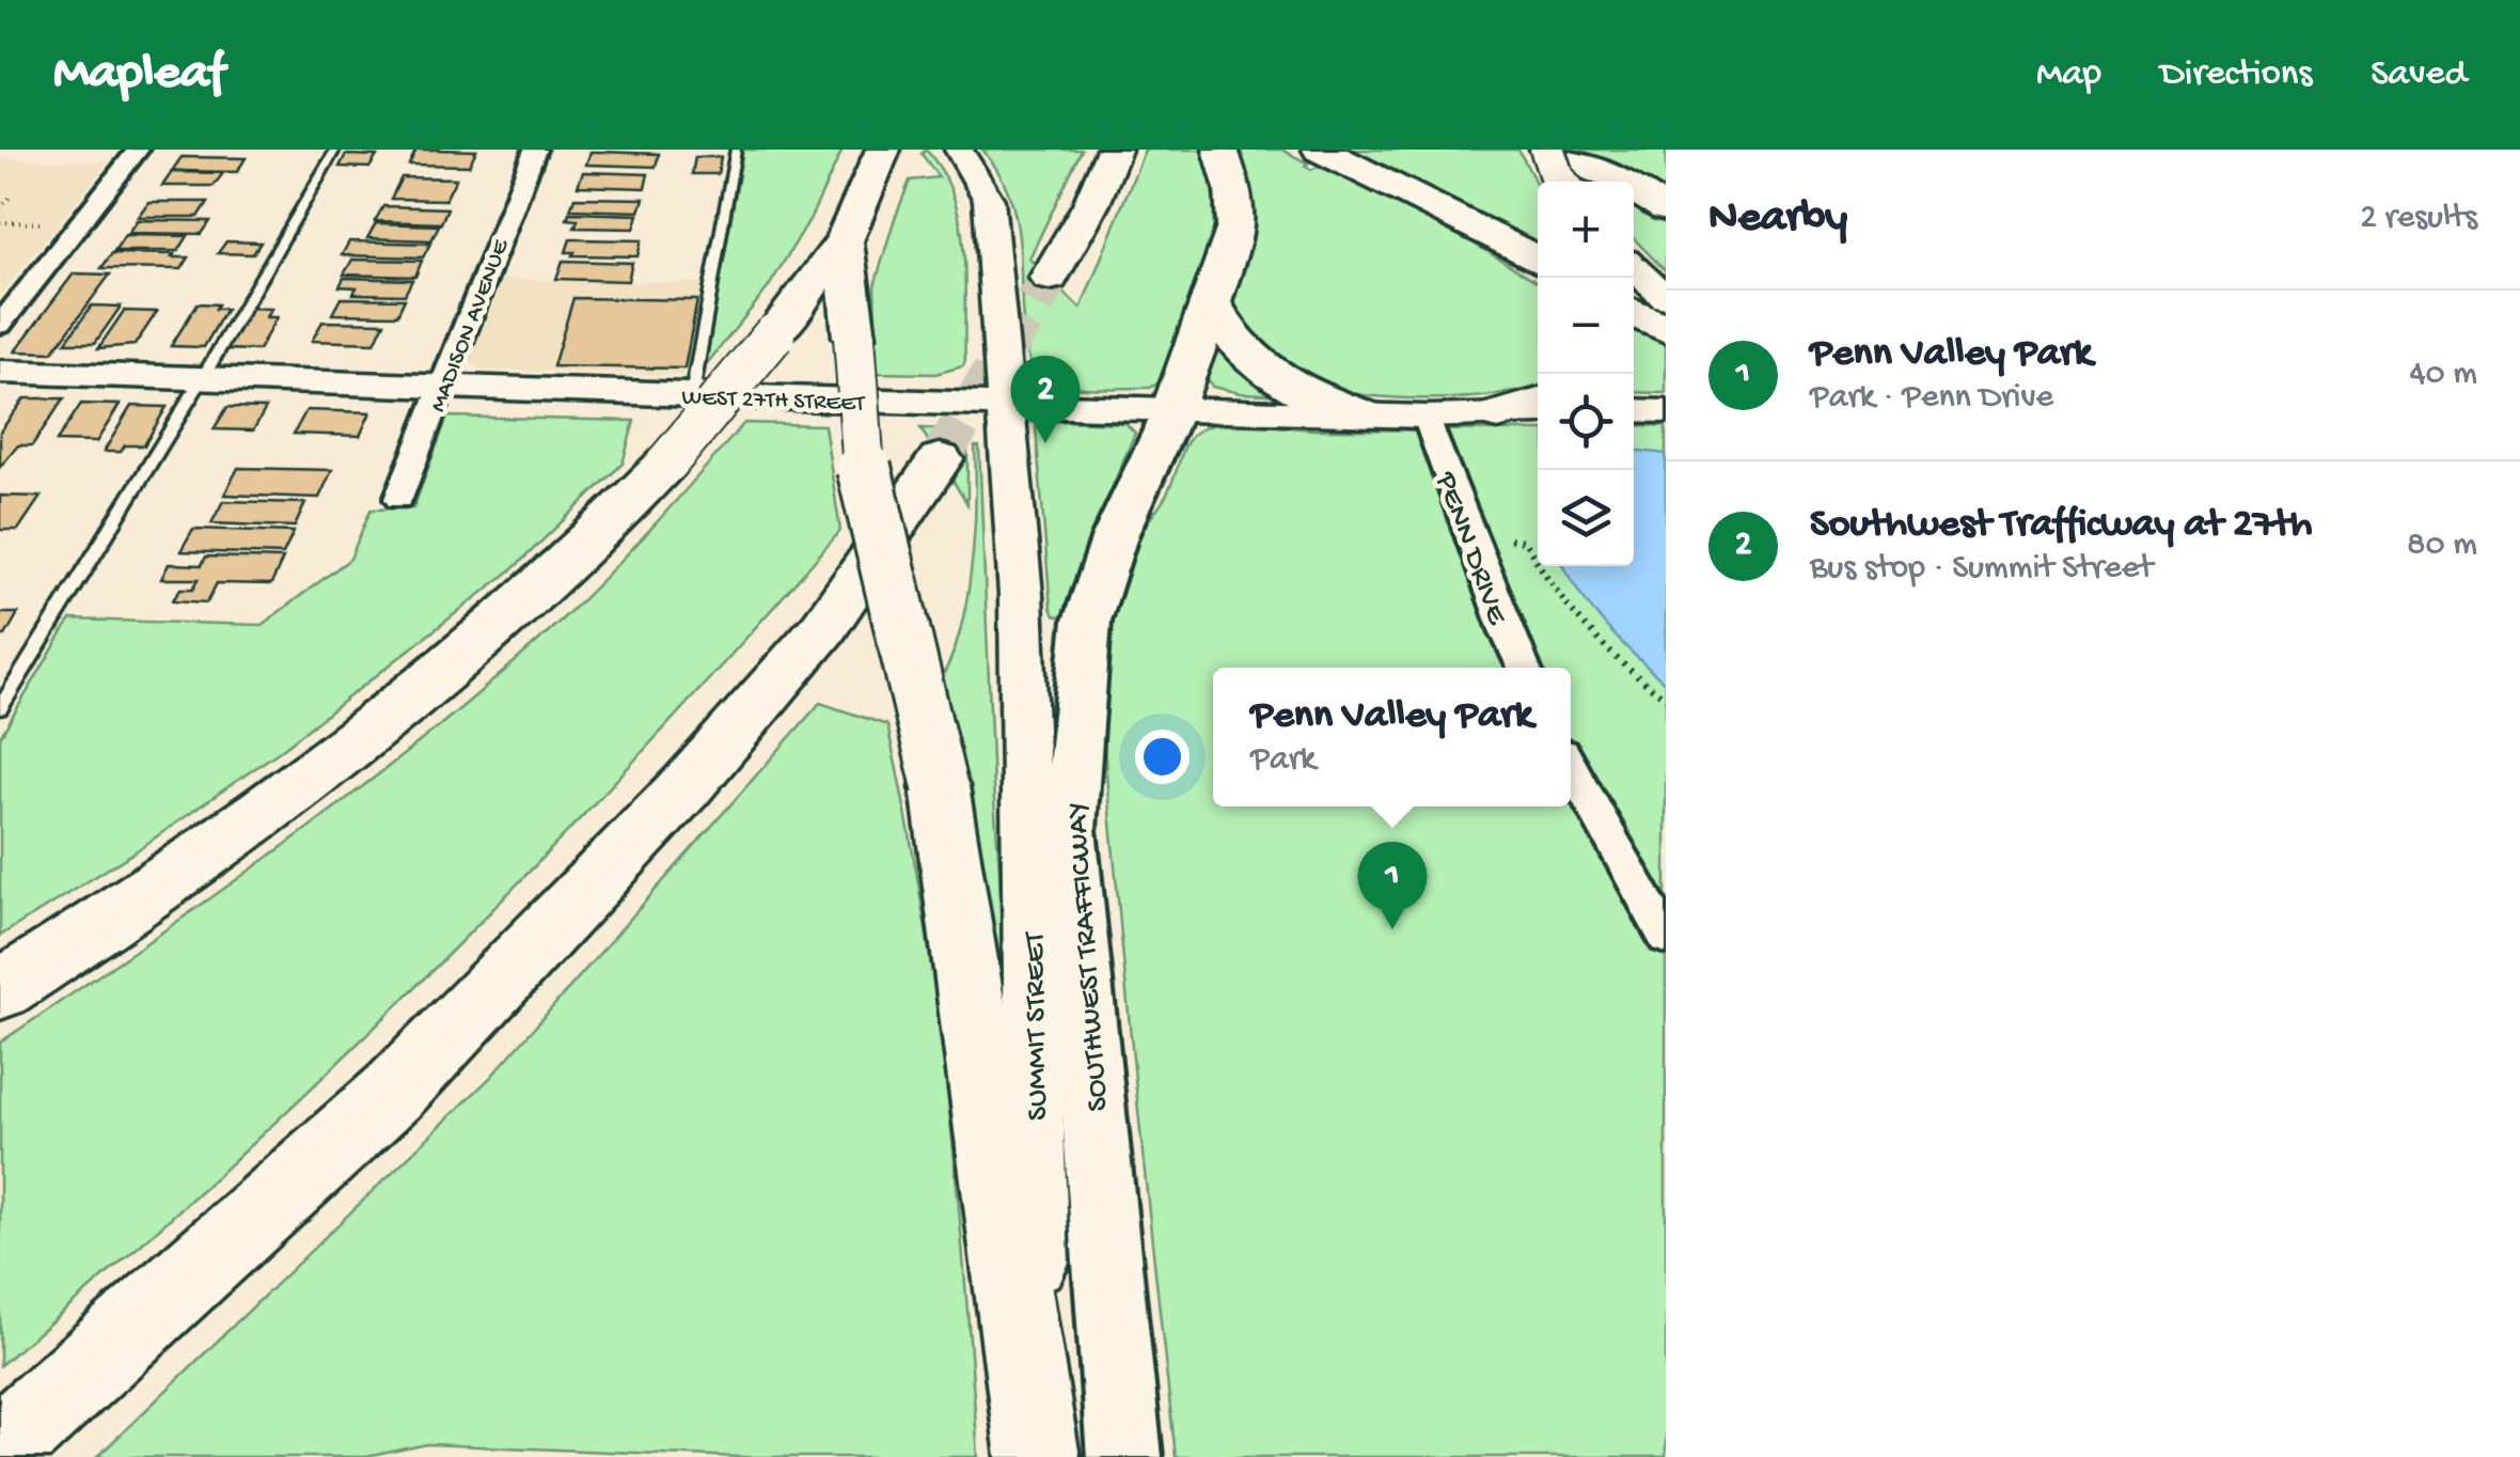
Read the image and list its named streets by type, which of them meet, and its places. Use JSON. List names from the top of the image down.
{
  "streets": {
    "main road": ["SOUTHWEST TRAFFICWAY"],
    "street": [
      "MADISON AVENUE",
      "WEST 27TH STREET",
      "PENN DRIVE",
      "SUMMIT STREET"
    ]
  },
  "crossings": [
    ["MADISON AVENUE", "WEST 27TH STREET"],
    ["WEST 27TH STREET", "PENN DRIVE"],
    ["WEST 27TH STREET", "SOUTHWEST TRAFFICWAY"],
    ["WEST 27TH STREET", "SUMMIT STREET"],
    ["SOUTHWEST TRAFFICWAY", "SUMMIT STREET"]
  ],
  "page": {
    "header": "Mapleaf",
    "nav": ["Map", "Directions", "Saved"],
    "heading": ["Nearby", "2 results"],
    "map_buttons": ["+", "−"],
    "list": [
      {
        "mark": "1",
        "name": "Penn Valley Park",
        "note": "Park · Penn Drive",
        "value": "40 m"
      },
      {
        "mark": "2",
        "name": "Southwest Trafficway at 27th",
        "note": "Bus stop · Summit Street",
        "value": "80 m"
      }
    ],
    "pins": ["2", "1"],
    "popup": ["Penn Valley Park", "Park"]
  }
}
